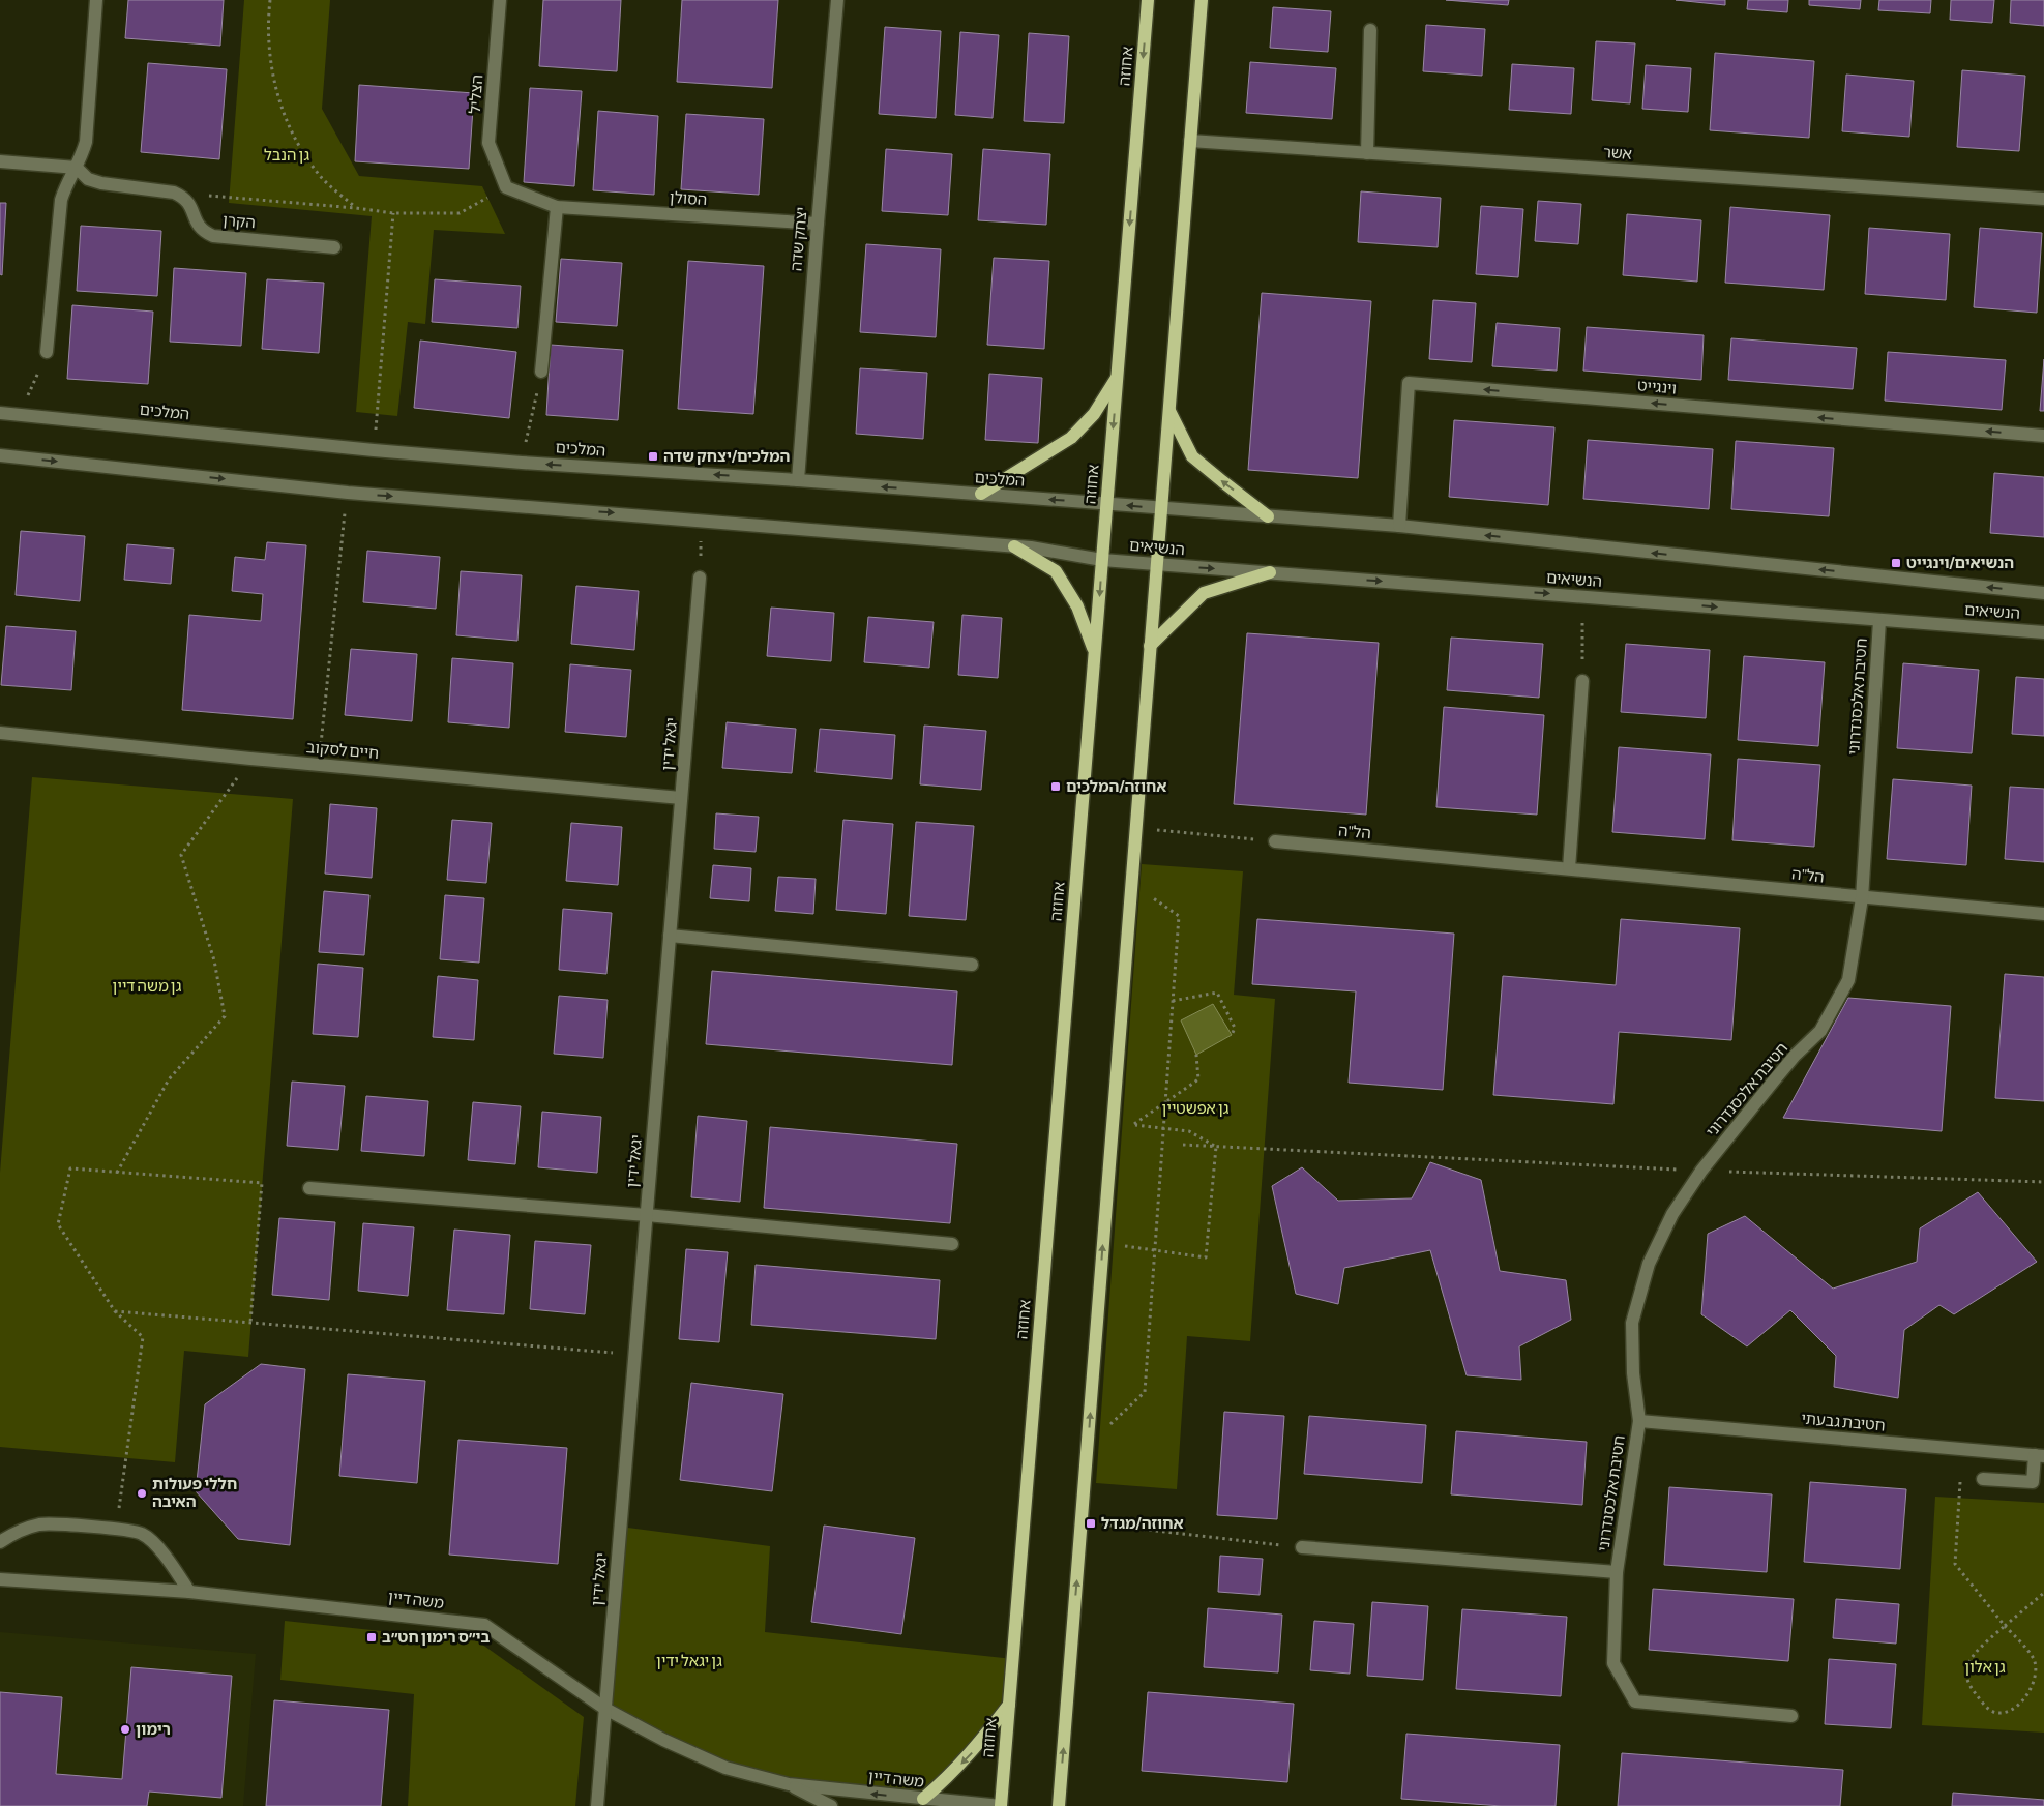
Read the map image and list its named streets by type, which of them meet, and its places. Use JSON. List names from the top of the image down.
{
  "streets": {
    "main road": ["אחוזה"],
    "street": [
      "הצליל",
      "אשר",
      "הסולן",
      "הקרן",
      "יצחק שדה",
      "וינגייט",
      "המלכים",
      "הנשיאים",
      "חטיבת אלכסנדרוני",
      "יגאל ידין",
      "חיים לסקוב",
      "הל\"ה",
      "חטיבת גבעתי",
      "משה דיין"
    ]
  },
  "crossings": [
    ["אחוזה", "המלכים"],
    ["אחוזה", "הנשיאים"],
    ["אחוזה", "משה דיין"],
    ["הצליל", "הסולן"],
    ["הסולן", "יצחק שדה"],
    ["יצחק שדה", "המלכים"],
    ["וינגייט", "הנשיאים"],
    ["המלכים", "הנשיאים"],
    ["הנשיאים", "חטיבת אלכסנדרוני"],
    ["חטיבת אלכסנדרוני", "הל\"ה"],
    ["חטיבת אלכסנדרוני", "חטיבת גבעתי"],
    ["יגאל ידין", "חיים לסקוב"],
    ["יגאל ידין", "משה דיין"]
  ],
  "one_way": ["וינגייט"],
  "parks": [
    "גן הנבל",
    "גן משה דיין",
    "גן אפשטיין",
    "גן יגאל ידין",
    "גן אלון"
  ],
  "places": {
    "transit": [
      "המלכים/יצחק שדה",
      "הנשיאים/וינגייט",
      "אחוזה/המלכים",
      "אחוזה/מגדל",
      "בי״ס רימון חט״ב"
    ],
    "other": ["חללי פעולות האיבה", "רימון"]
  }
}
